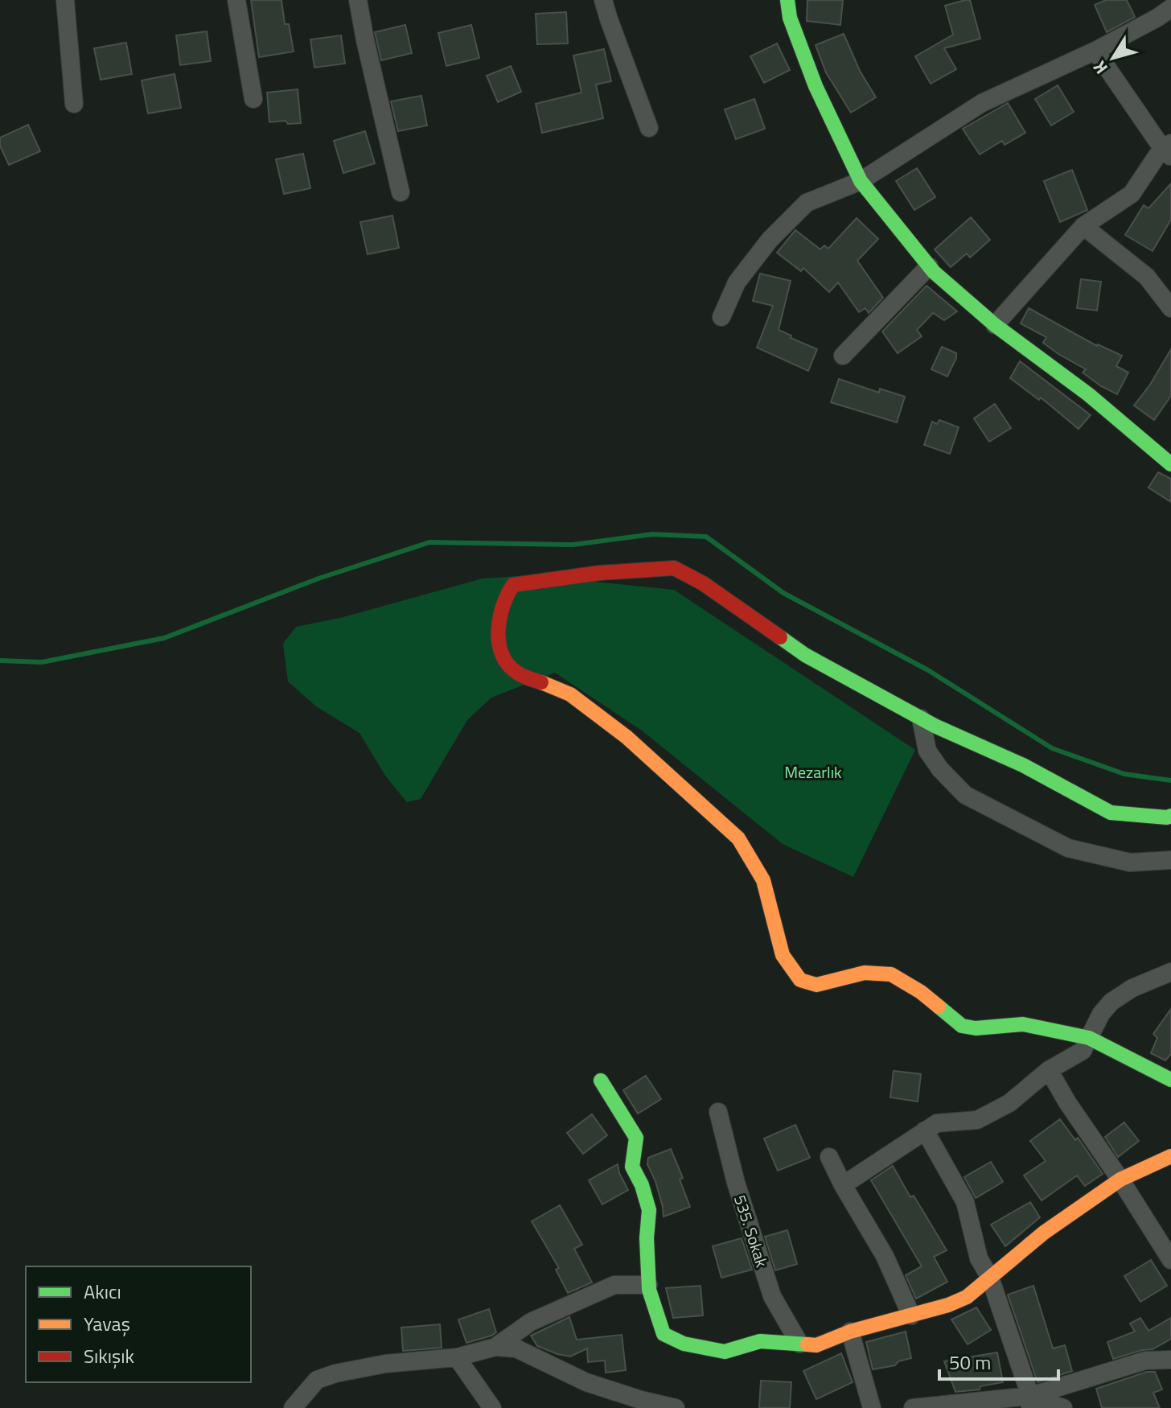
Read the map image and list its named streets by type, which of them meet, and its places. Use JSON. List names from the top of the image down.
{
  "streets": {
    "street": ["535. Sokak"]
  },
  "parks": ["Mezarlık"],
  "legend": ["Akıcı", "Yavaş", "Sıkışık"],
  "scale_bar": "50 m",
  "north": "bottom left"
}
